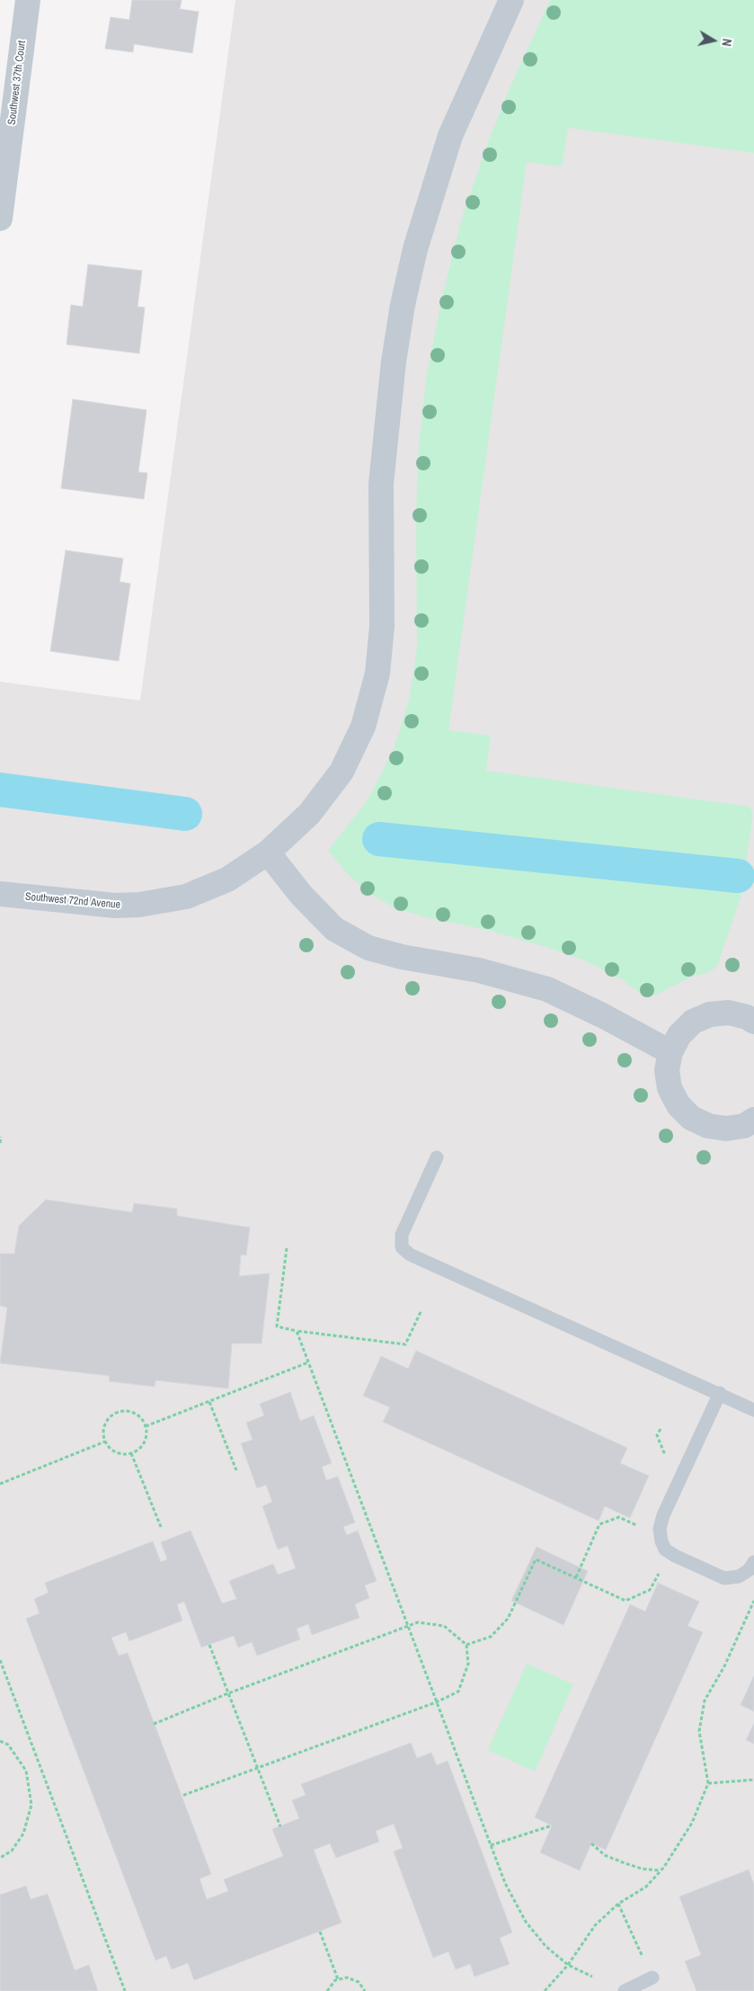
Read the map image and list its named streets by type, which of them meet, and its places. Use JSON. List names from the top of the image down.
{
  "streets": {
    "street": ["Southwest 37th Court", "Southwest 72nd Avenue"]
  },
  "north": "right"
}
